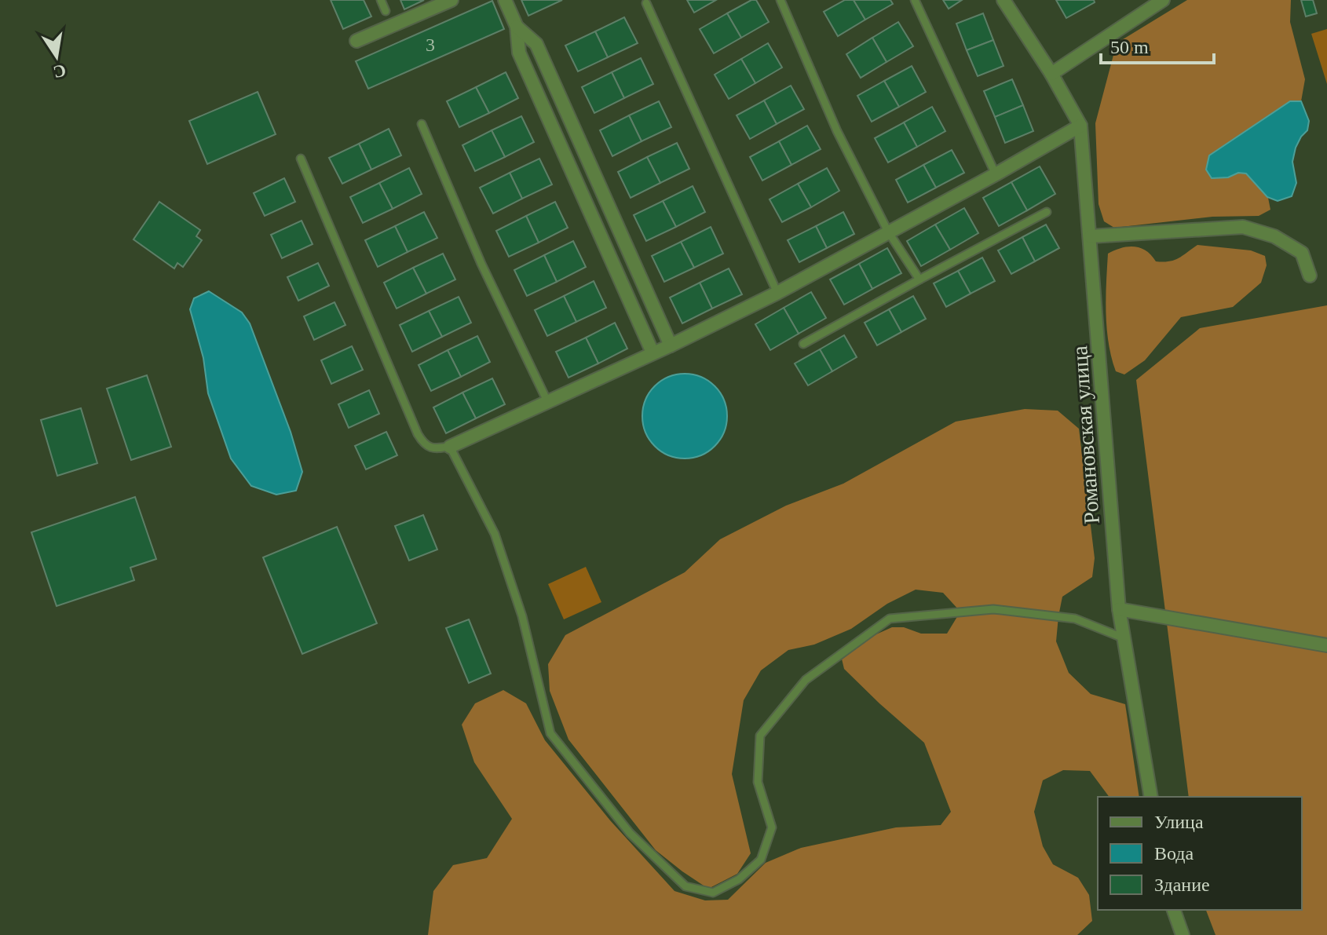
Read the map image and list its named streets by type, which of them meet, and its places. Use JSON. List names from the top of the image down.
{
  "streets": {
    "street": ["Романовская улица"]
  },
  "house_numbers": ["3"],
  "legend": ["Улица", "Вода", "Здание"],
  "scale_bar": "50 m",
  "north": "bottom"
}
